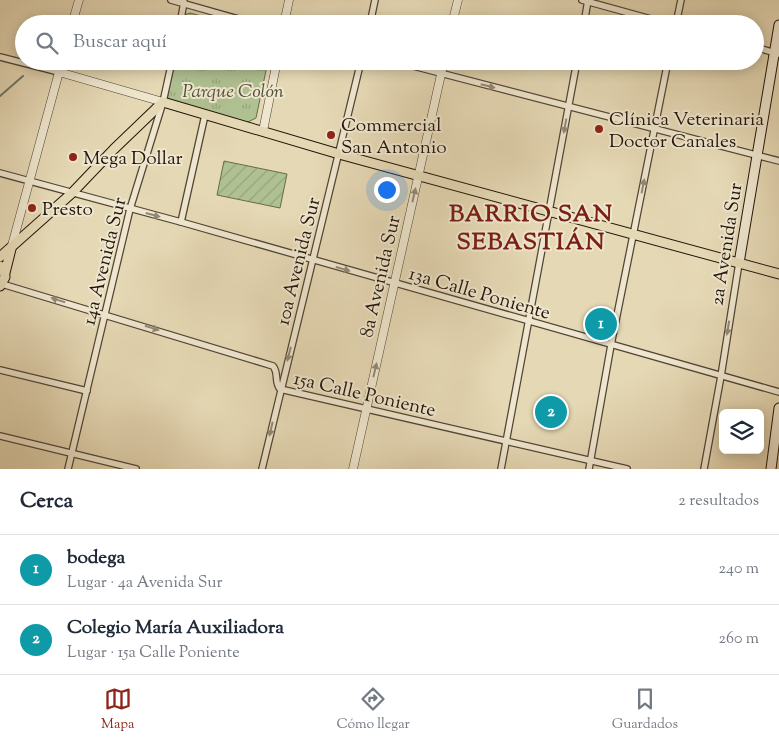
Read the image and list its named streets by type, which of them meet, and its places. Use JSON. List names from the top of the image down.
{
  "streets": {
    "main road": ["2a Avenida Sur"],
    "street": [
      "14a Avenida Sur",
      "10a Avenida Sur",
      "8a Avenida Sur",
      "13a Calle Poniente",
      "15a Calle Poniente"
    ]
  },
  "crossings": [
    ["2a Avenida Sur", "13a Calle Poniente"],
    ["14a Avenida Sur", "13a Calle Poniente"],
    ["14a Avenida Sur", "15a Calle Poniente"],
    ["10a Avenida Sur", "13a Calle Poniente"],
    ["10a Avenida Sur", "15a Calle Poniente"],
    ["8a Avenida Sur", "13a Calle Poniente"],
    ["8a Avenida Sur", "15a Calle Poniente"]
  ],
  "one_way": ["10a Avenida Sur", "8a Avenida Sur"],
  "districts": ["BARRIO SAN SEBASTIÁN"],
  "parks": ["Parque Colón"],
  "places": [
    "Clínica Veterinaria Doctor Canales",
    "Commercial San Antonio",
    "Mega Dollar",
    "Presto"
  ],
  "page": {
    "search": "Buscar aquí",
    "pins": ["1", "2"],
    "heading": ["Cerca", "2 resultados"],
    "list": [
      {
        "mark": "1",
        "name": "bodega",
        "note": "Lugar · 4a Avenida Sur",
        "value": "240 m"
      },
      {
        "mark": "2",
        "name": "Colegio María Auxiliadora",
        "note": "Lugar · 15a Calle Poniente",
        "value": "260 m"
      }
    ],
    "nav": ["Mapa", "Cómo llegar", "Guardados"]
  }
}
